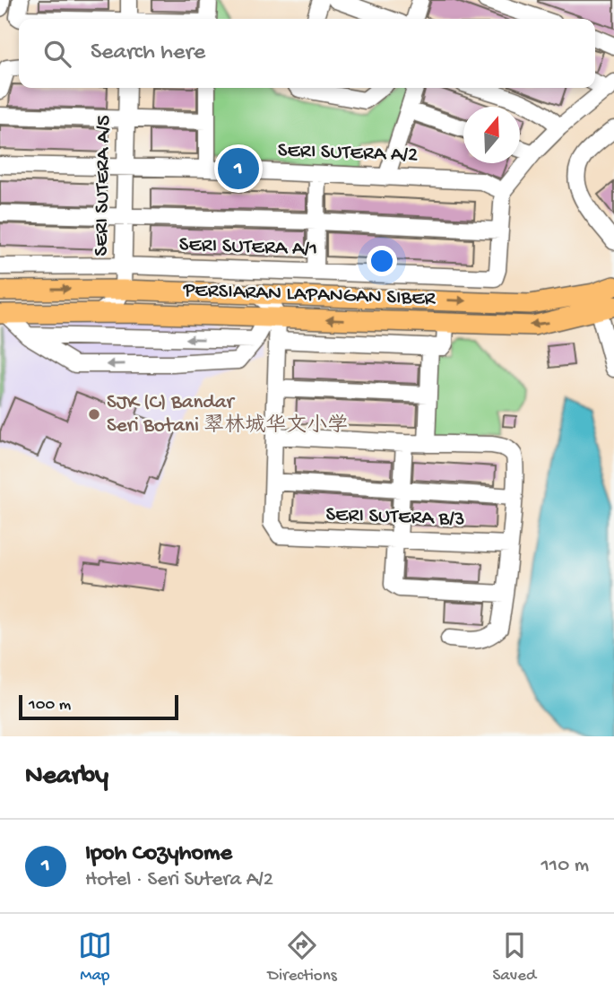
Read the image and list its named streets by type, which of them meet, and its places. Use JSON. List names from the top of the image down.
{
  "streets": {
    "main road": ["PERSIARAN LAPANGAN SIBER"],
    "street": [
      "SERI SUTERA A/2",
      "SERI SUTERA A/5",
      "SERI SUTERA A/1",
      "SERI SUTERA B/3"
    ]
  },
  "crossings": [
    ["SERI SUTERA A/2", "SERI SUTERA A/5"],
    ["SERI SUTERA A/5", "SERI SUTERA A/1"],
    ["SERI SUTERA A/5", "PERSIARAN LAPANGAN SIBER"]
  ],
  "places": ["SJK (C) Bandar Seri Botani 翠林城华文小学"],
  "scale_bar": "100 m",
  "north": "top",
  "page": {
    "search": "Search here",
    "pins": "1",
    "scale": "100 m",
    "heading": "Nearby",
    "list": [
      {
        "mark": "1",
        "name": "Ipoh Cozyhome",
        "note": "Hotel · Seri Sutera A/2",
        "value": "110 m"
      }
    ],
    "nav": ["Map", "Directions", "Saved"]
  }
}
